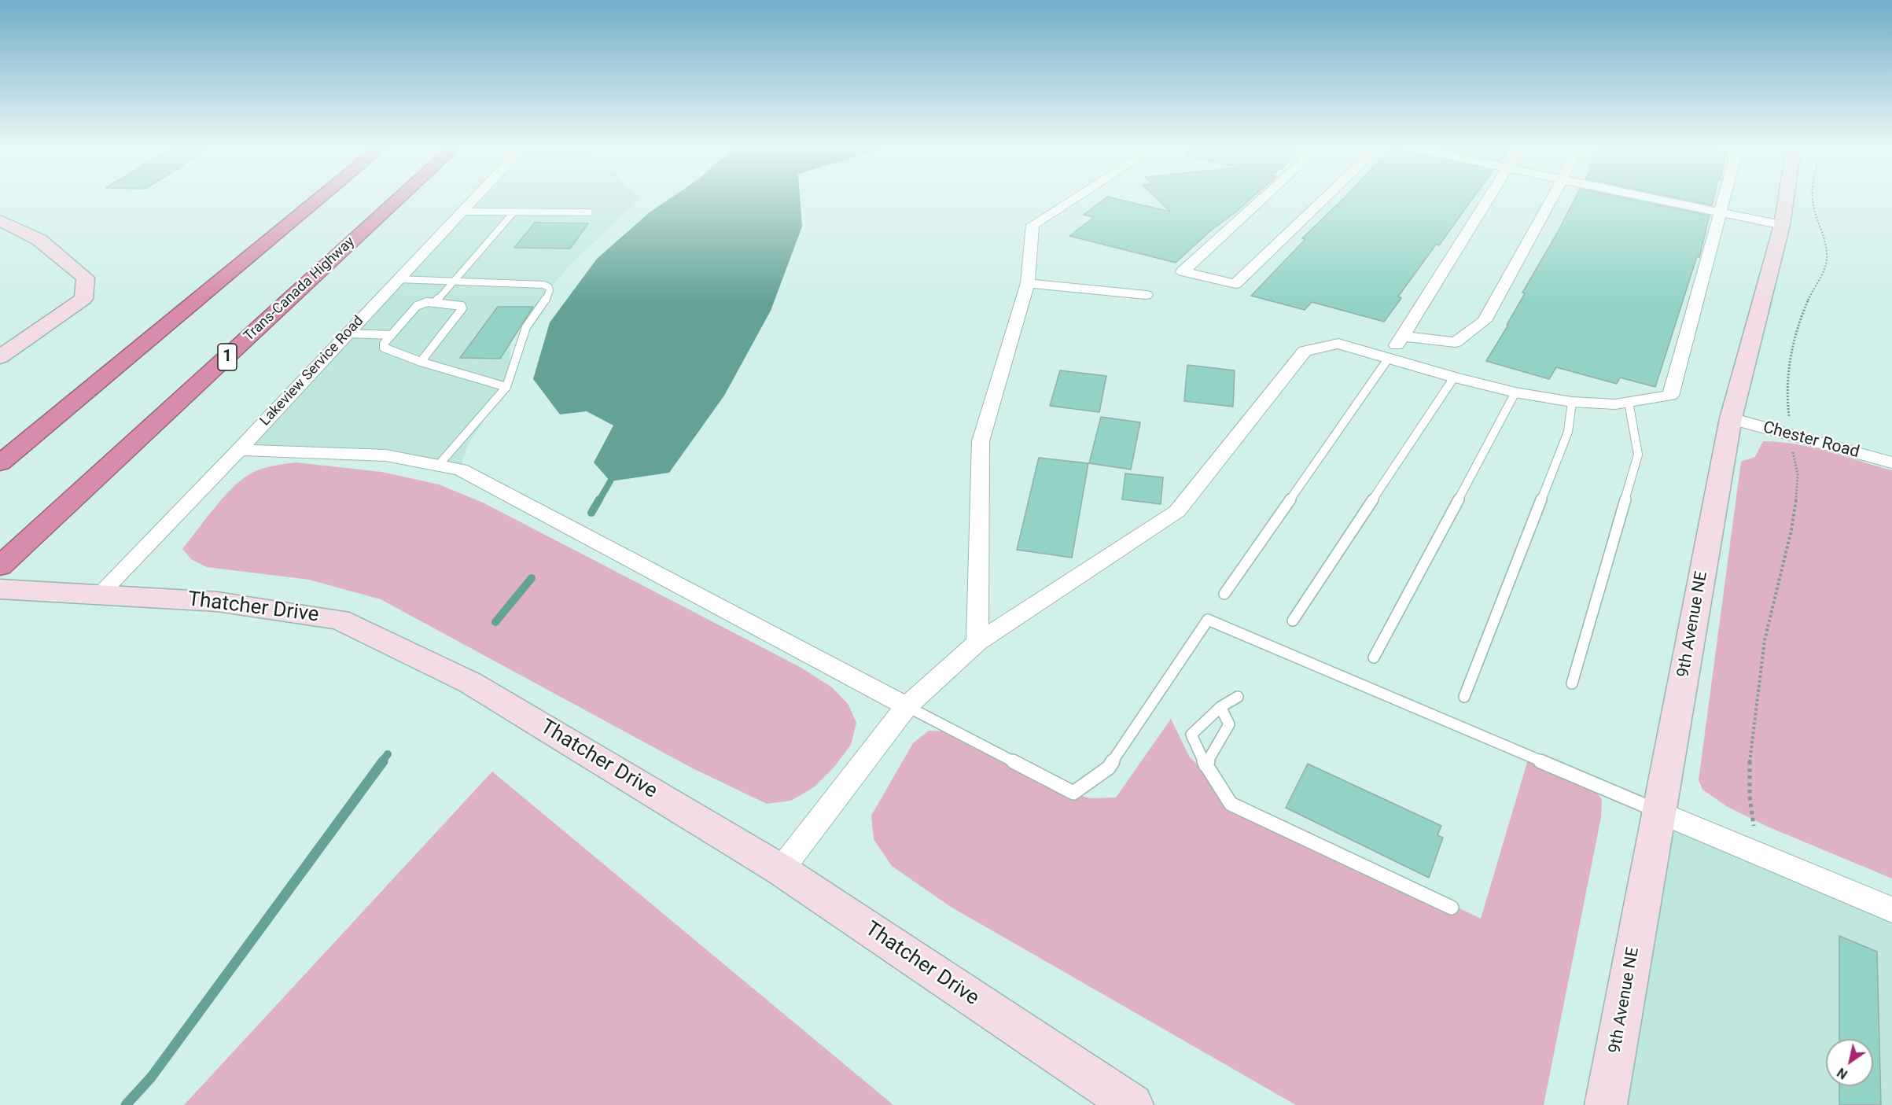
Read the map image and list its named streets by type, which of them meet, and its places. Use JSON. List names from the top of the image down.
{
  "streets": {
    "highway": ["Trans-Canada Highway", "1"],
    "street": [
      "Lakeview Service Road",
      "Chester Road",
      "Thatcher Drive",
      "9th Avenue NE"
    ]
  },
  "crossings": [
    ["Lakeview Service Road", "Thatcher Drive"],
    ["Chester Road", "9th Avenue NE"]
  ],
  "north": "bottom left"
}
